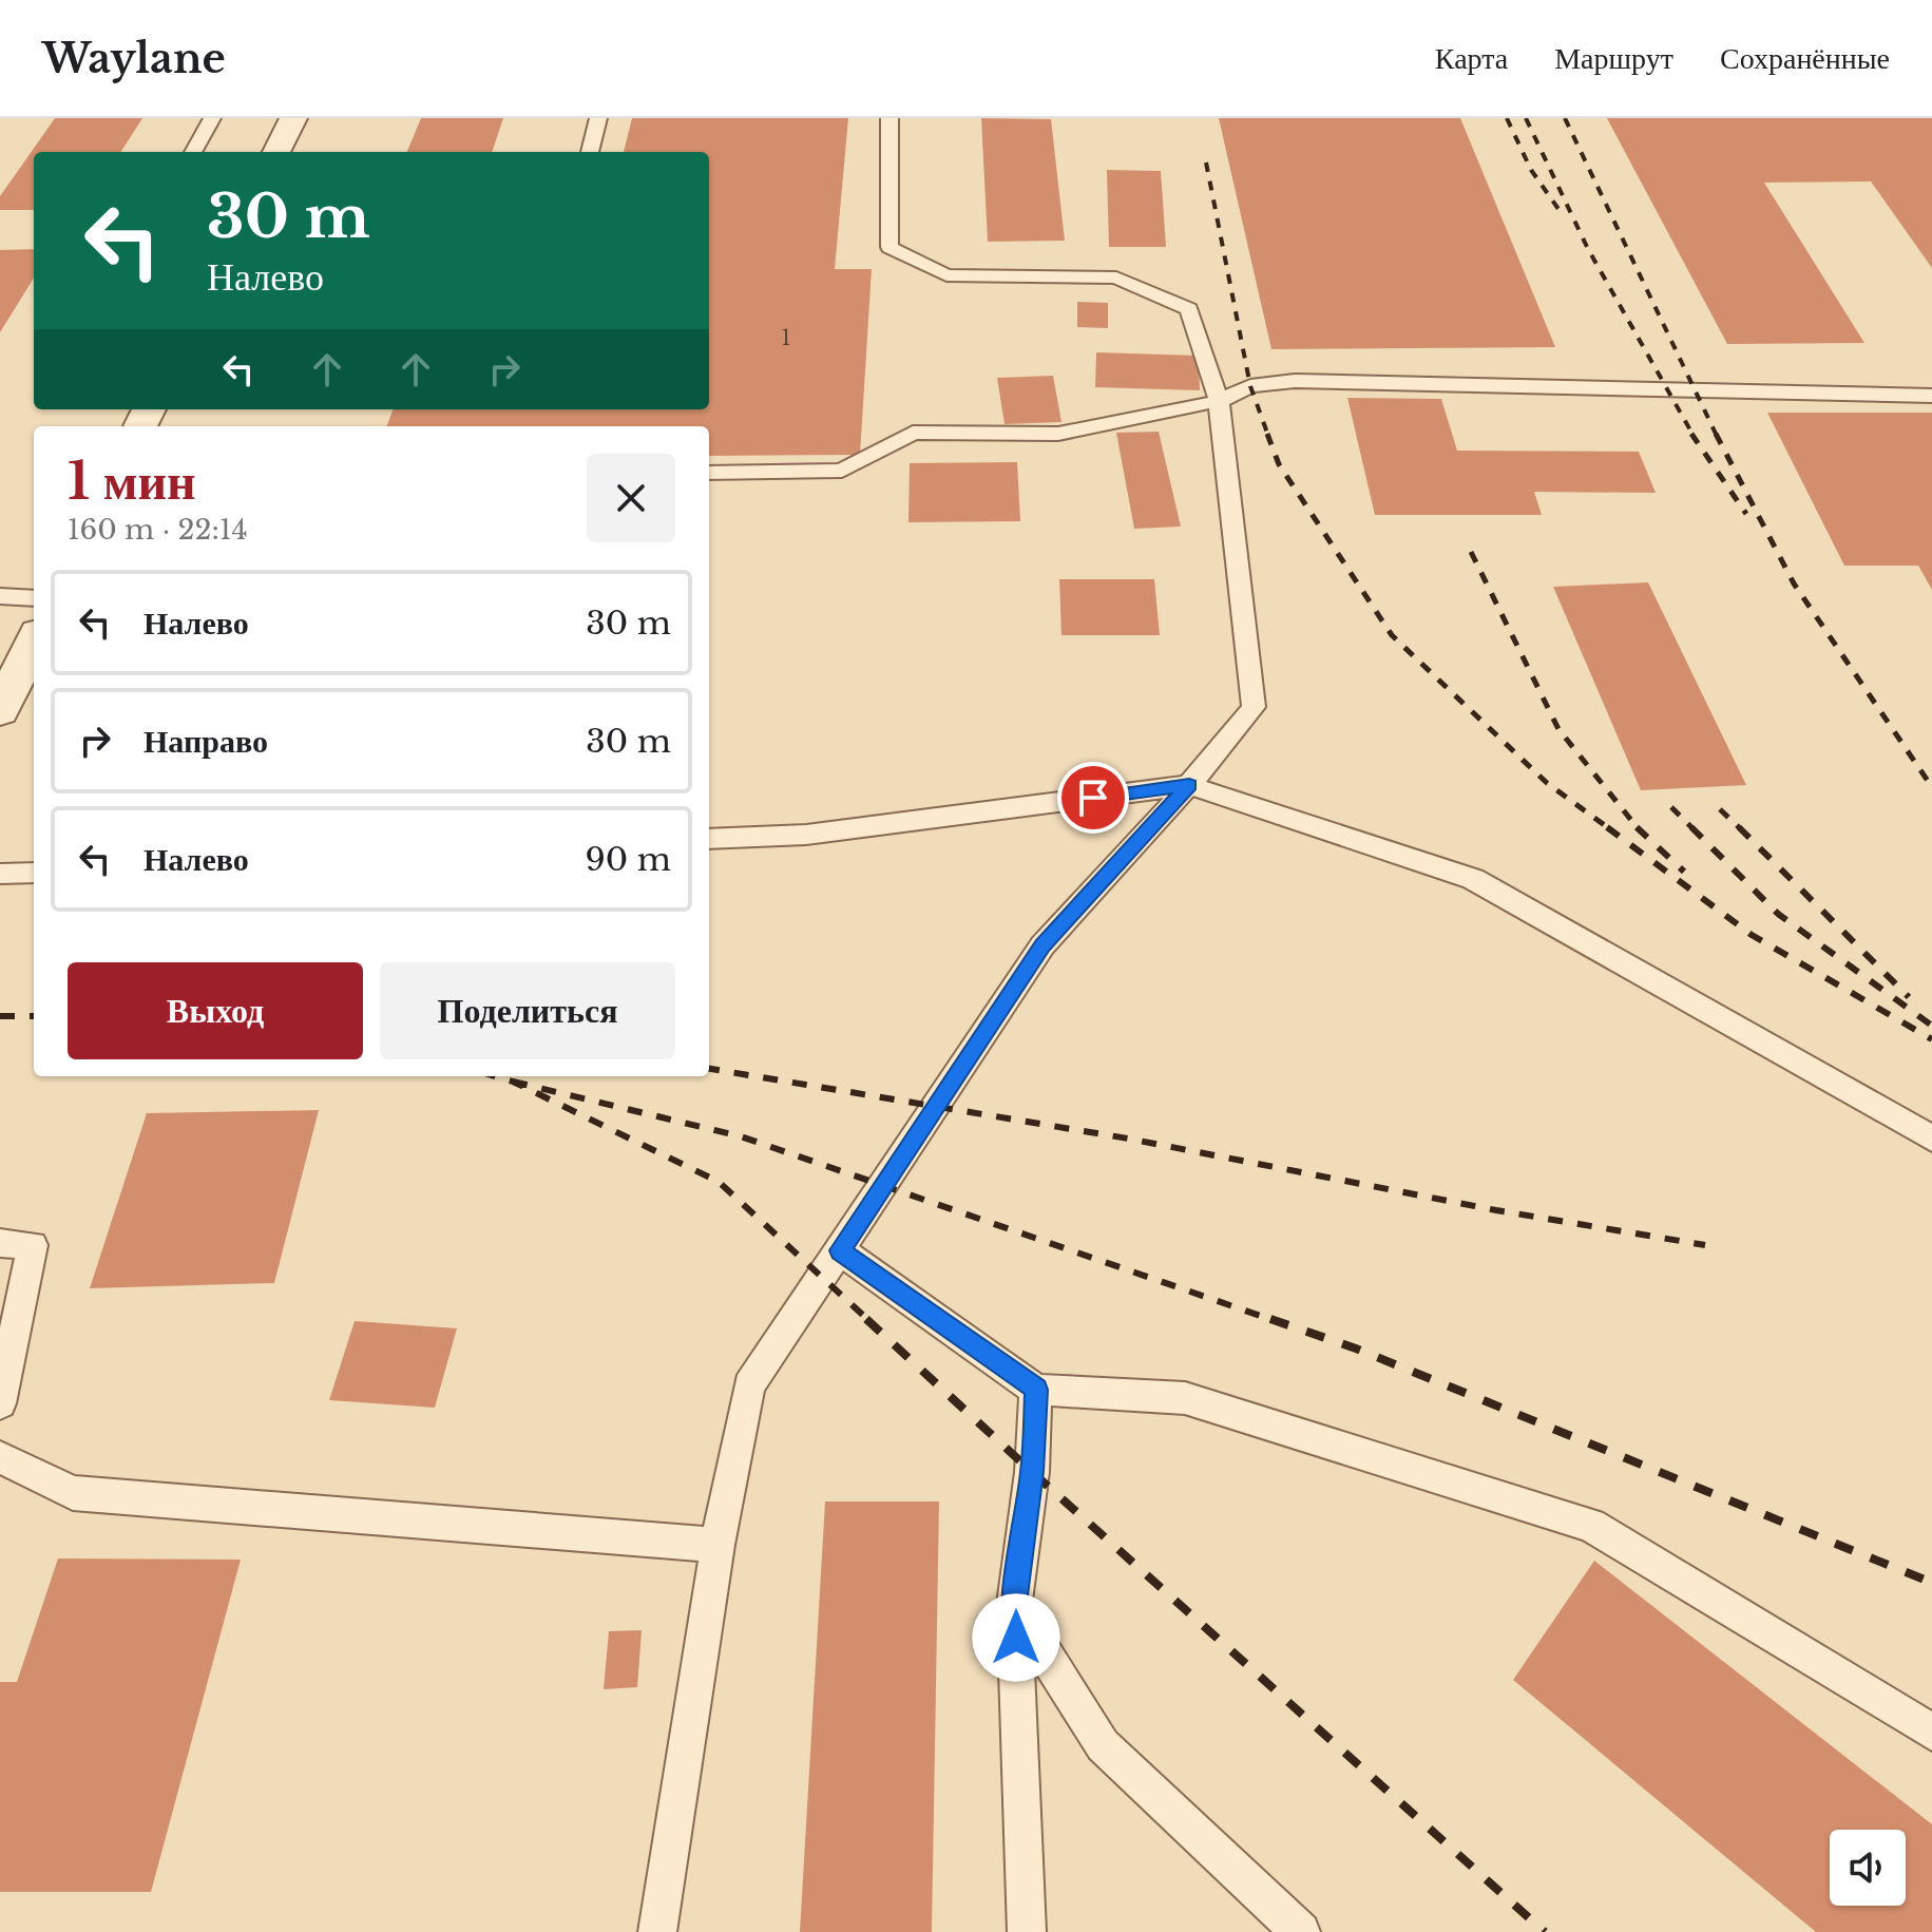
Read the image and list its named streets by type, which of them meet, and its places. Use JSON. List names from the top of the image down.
{
  "house_numbers": ["1"],
  "page": {
    "header": "Waylane",
    "nav": ["Карта", "Маршрут", "Сохранённые"],
    "turn": ["30 m", "Налево"],
    "heading": ["1 мин", "160 m · 22:14"],
    "list": [
      {
        "name": "Налево",
        "value": "30 m"
      },
      {
        "name": "Направо",
        "value": "30 m"
      },
      {
        "name": "Налево",
        "value": "90 m"
      }
    ],
    "buttons": ["Выход", "Поделиться"]
  }
}
